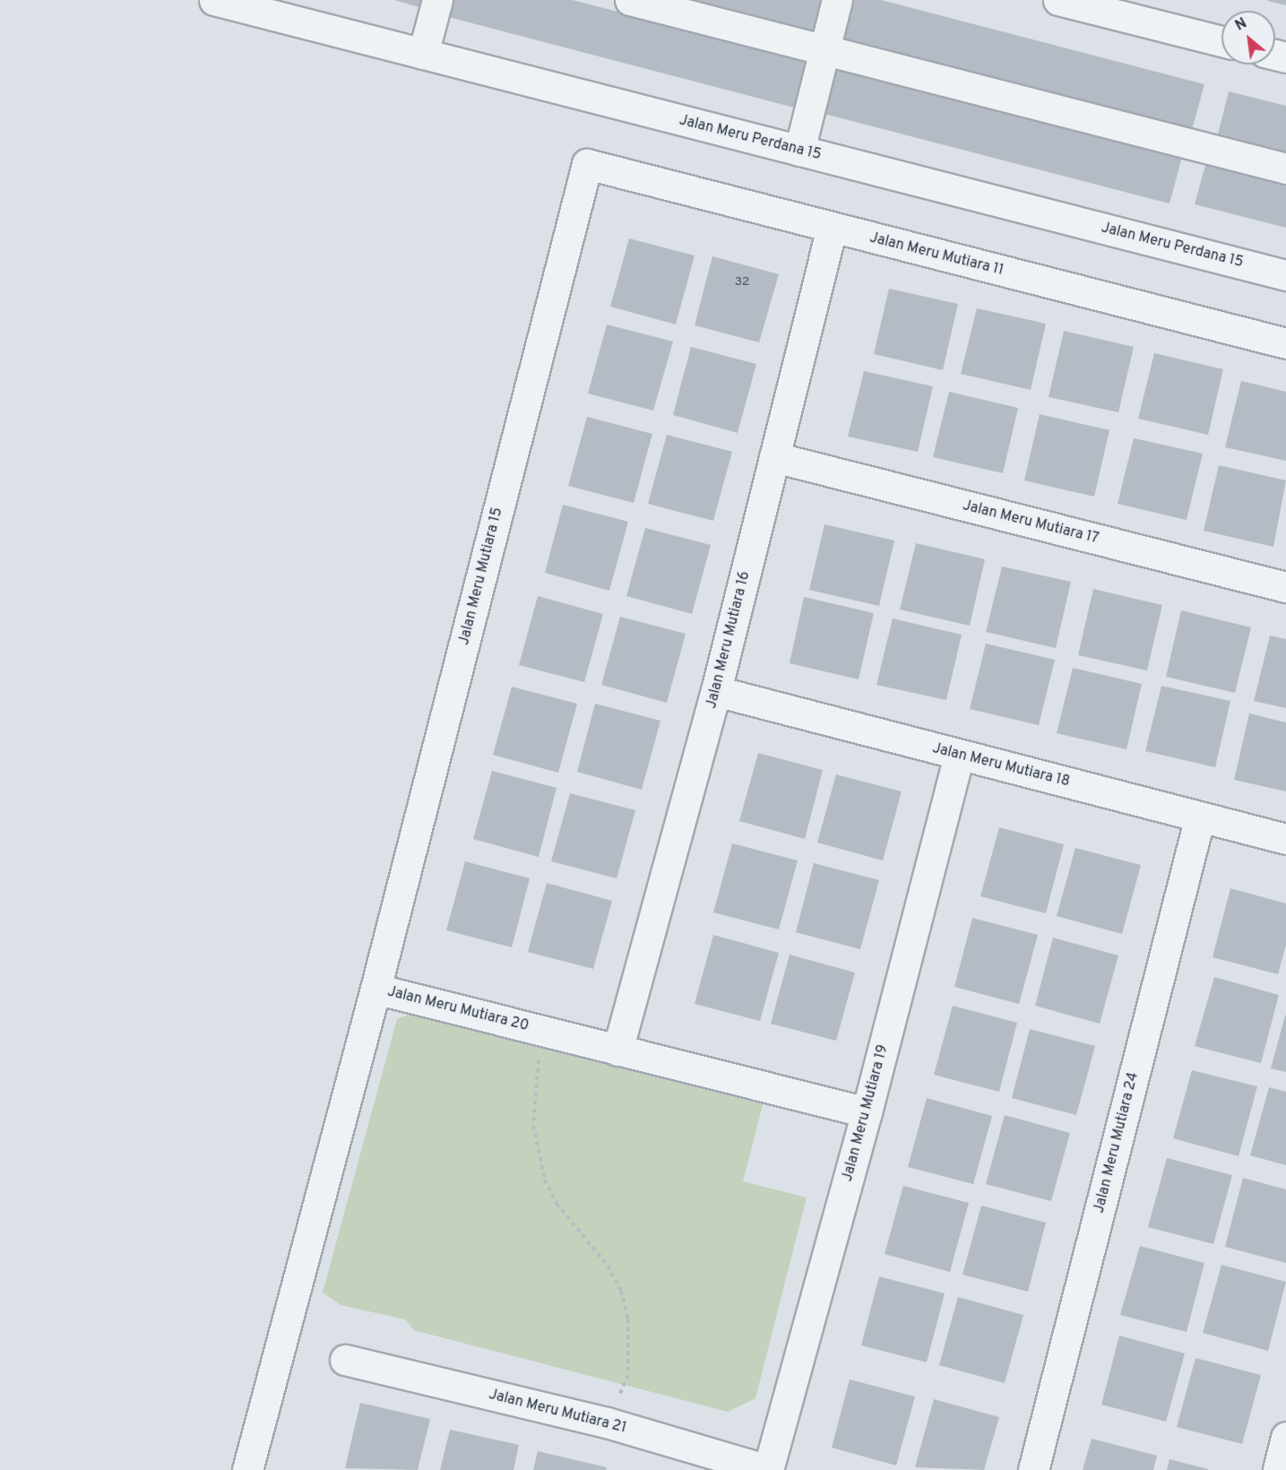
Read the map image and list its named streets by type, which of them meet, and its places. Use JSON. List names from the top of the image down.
{
  "streets": {
    "street": [
      "Jalan Meru Perdana 15",
      "Jalan Meru Mutiara 11",
      "Jalan Meru Mutiara 17",
      "Jalan Meru Mutiara 15",
      "Jalan Meru Mutiara 16",
      "Jalan Meru Mutiara 18",
      "Jalan Meru Mutiara 20",
      "Jalan Meru Mutiara 19",
      "Jalan Meru Mutiara 24",
      "Jalan Meru Mutiara 21"
    ]
  },
  "crossings": [
    ["Jalan Meru Mutiara 11", "Jalan Meru Mutiara 15"],
    ["Jalan Meru Mutiara 11", "Jalan Meru Mutiara 16"],
    ["Jalan Meru Mutiara 17", "Jalan Meru Mutiara 16"],
    ["Jalan Meru Mutiara 15", "Jalan Meru Mutiara 20"],
    ["Jalan Meru Mutiara 16", "Jalan Meru Mutiara 18"],
    ["Jalan Meru Mutiara 16", "Jalan Meru Mutiara 20"],
    ["Jalan Meru Mutiara 18", "Jalan Meru Mutiara 19"],
    ["Jalan Meru Mutiara 18", "Jalan Meru Mutiara 24"],
    ["Jalan Meru Mutiara 20", "Jalan Meru Mutiara 19"],
    ["Jalan Meru Mutiara 19", "Jalan Meru Mutiara 21"]
  ],
  "house_numbers": ["32"],
  "north": "top left"
}
